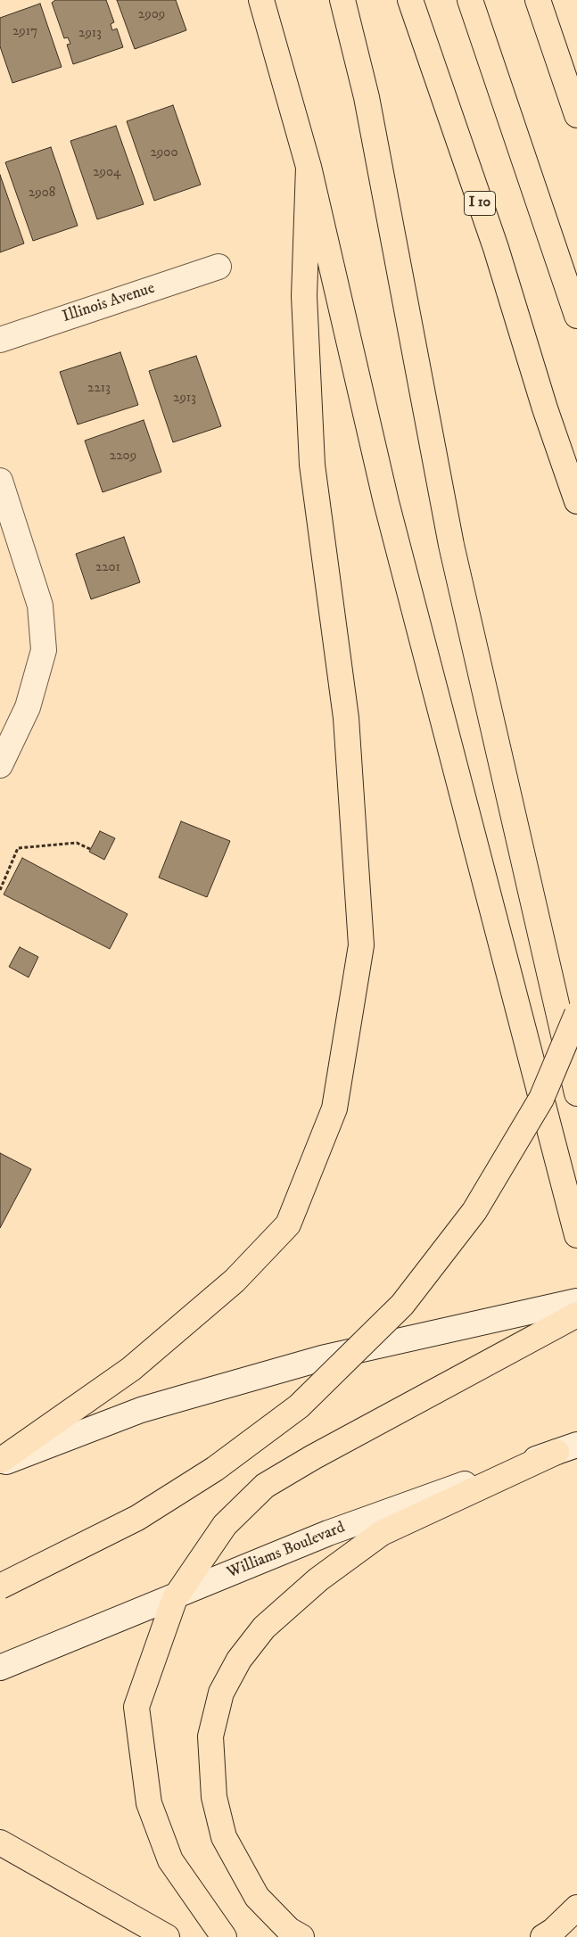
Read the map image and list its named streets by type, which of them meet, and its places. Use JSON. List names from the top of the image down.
{
  "streets": {
    "highway": ["I 10"],
    "main road": ["Illinois Avenue", "Williams Boulevard"]
  },
  "house_numbers": [
    "2909",
    "2917",
    "2913",
    "2900",
    "2904",
    "2908",
    "2213",
    "2913",
    "2209",
    "2201"
  ]
}
